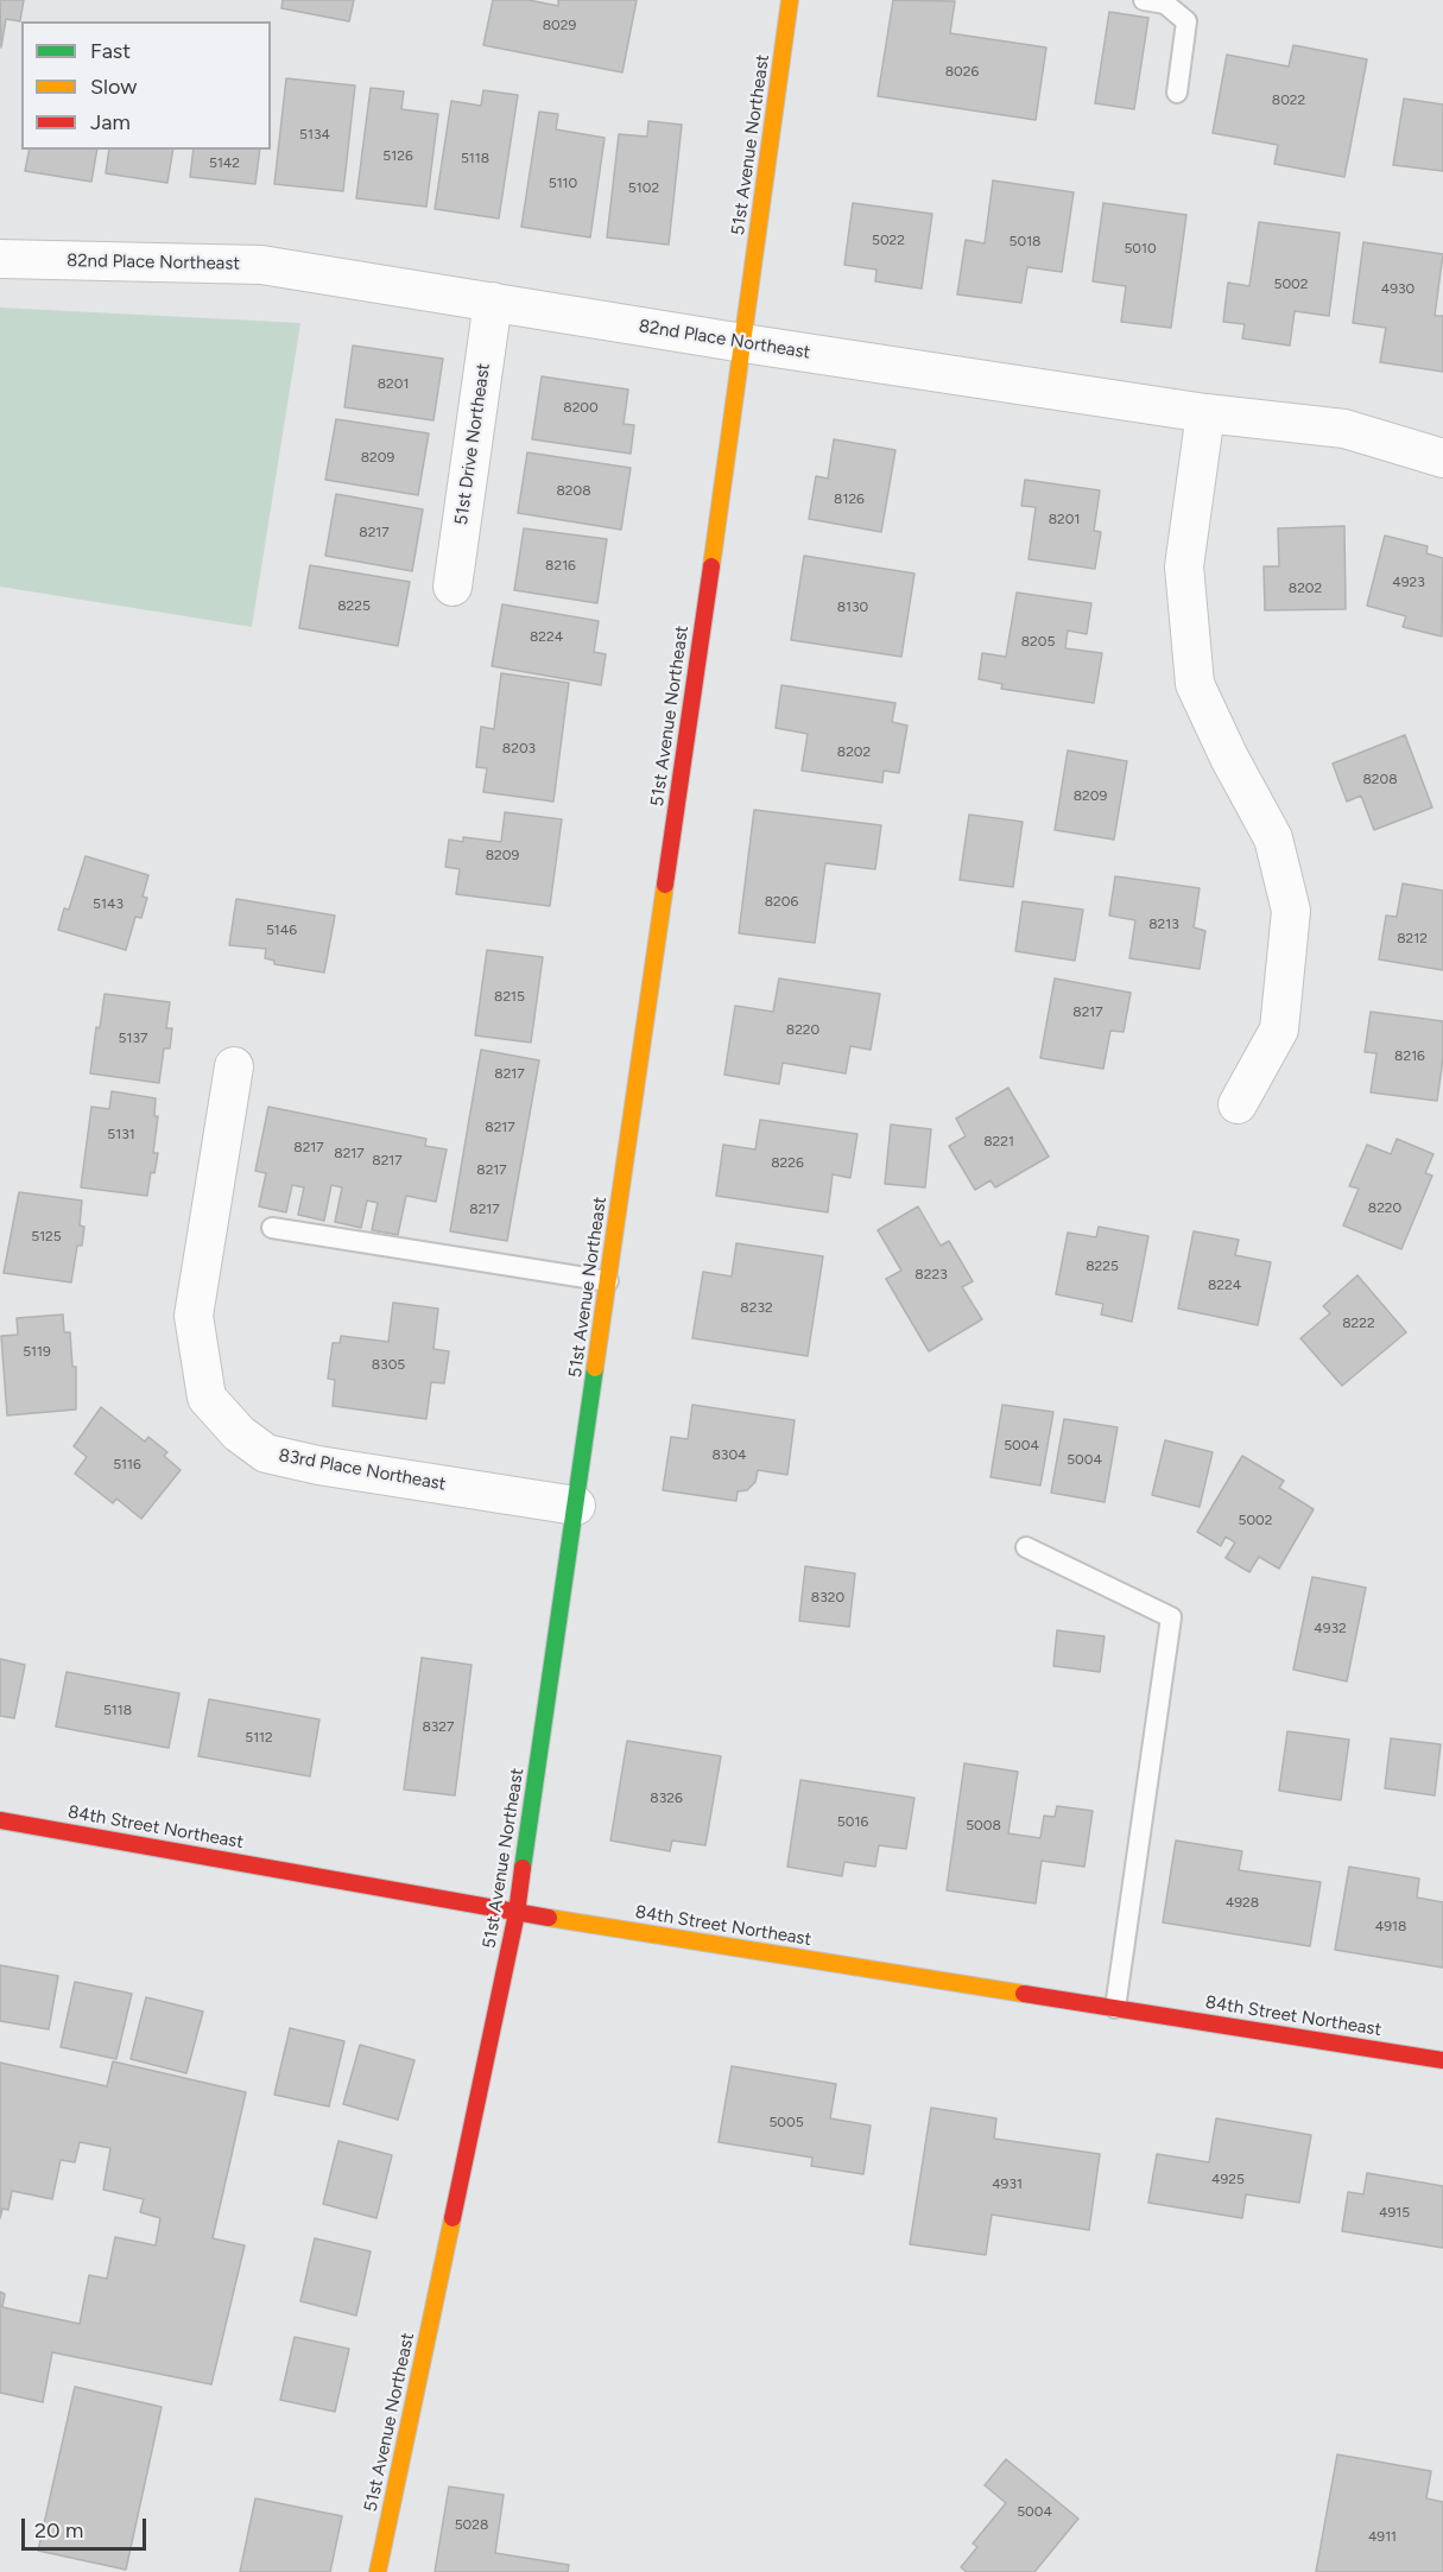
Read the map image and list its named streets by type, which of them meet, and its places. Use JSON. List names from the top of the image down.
{
  "streets": {
    "street": [
      "51st Avenue Northeast",
      "82nd Place Northeast",
      "51st Drive Northeast",
      "83rd Place Northeast",
      "84th Street Northeast"
    ]
  },
  "crossings": [
    ["51st Avenue Northeast", "82nd Place Northeast"],
    ["51st Avenue Northeast", "83rd Place Northeast"],
    ["51st Avenue Northeast", "84th Street Northeast"],
    ["82nd Place Northeast", "51st Drive Northeast"]
  ],
  "house_numbers": [
    "8029",
    "8026",
    "8022",
    "5134",
    "5126",
    "5118",
    "5142",
    "5110",
    "5102",
    "5022",
    "5018",
    "5010",
    "5002",
    "4930",
    "8201",
    "8200",
    "8209",
    "8208",
    "8126",
    "8201",
    "8217",
    "8216",
    "4923",
    "8202",
    "8225",
    "8130",
    "8224",
    "8205",
    "8203",
    "8202",
    "8208",
    "8209",
    "8209",
    "8206",
    "5143",
    "8213",
    "5146",
    "8212",
    "8215",
    "8217",
    "8220",
    "5137",
    "8216",
    "8217",
    "8217",
    "5131",
    "8221",
    "8217",
    "8217",
    "8217",
    "8226",
    "8217",
    "8220",
    "8217",
    "5125",
    "8225",
    "8223",
    "8224",
    "8232",
    "8222",
    "5119",
    "8305",
    "5004",
    "8304",
    "5004",
    "5116",
    "5002",
    "8320",
    "4932",
    "5118",
    "8327",
    "5112",
    "8326",
    "5016",
    "5008",
    "4928",
    "4918",
    "5005",
    "4925",
    "4931",
    "4915",
    "5004",
    "5028",
    "4911"
  ],
  "legend": ["Fast", "Slow", "Jam"],
  "scale_bar": "20 m"
}
